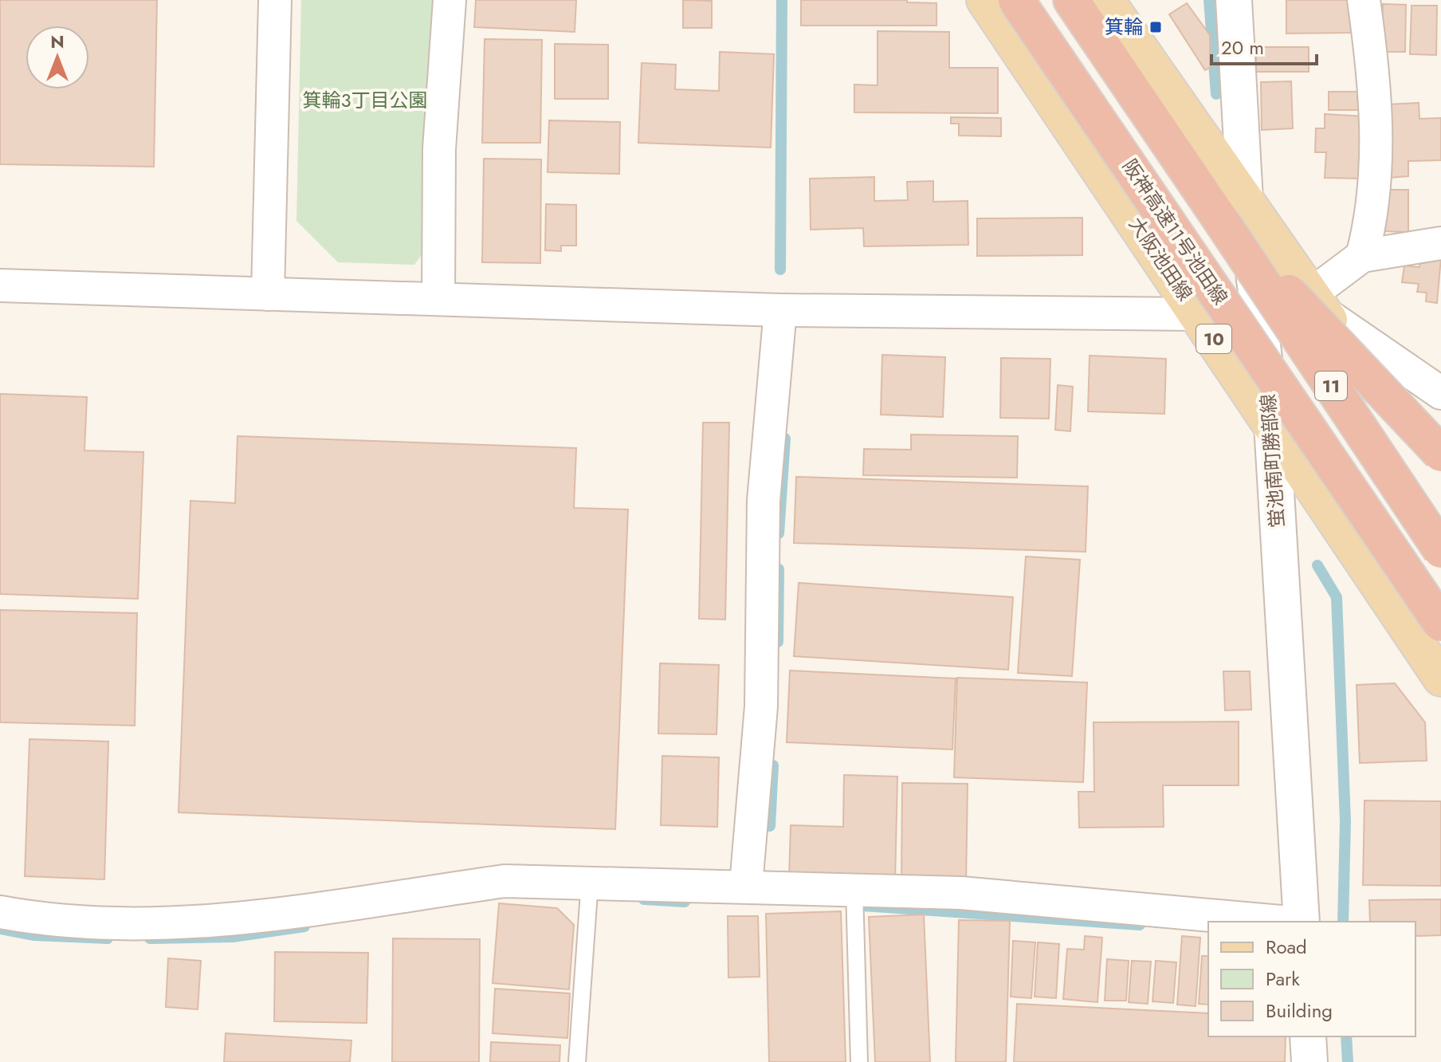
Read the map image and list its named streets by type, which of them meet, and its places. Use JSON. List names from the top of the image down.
{
  "streets": {
    "highway": ["阪神高速11号池田線", "11"],
    "main road": ["大阪池田線", "10"],
    "street": ["蛍池南町勝部線"]
  },
  "crossings": [
    ["大阪池田線", "蛍池南町勝部線"],
    ["11", "蛍池南町勝部線"]
  ],
  "parks": ["箕輪3丁目公園"],
  "places": {
    "transit": ["箕輪"]
  },
  "legend": ["Road", "Park", "Building"],
  "scale_bar": "20 m",
  "north": "top"
}
